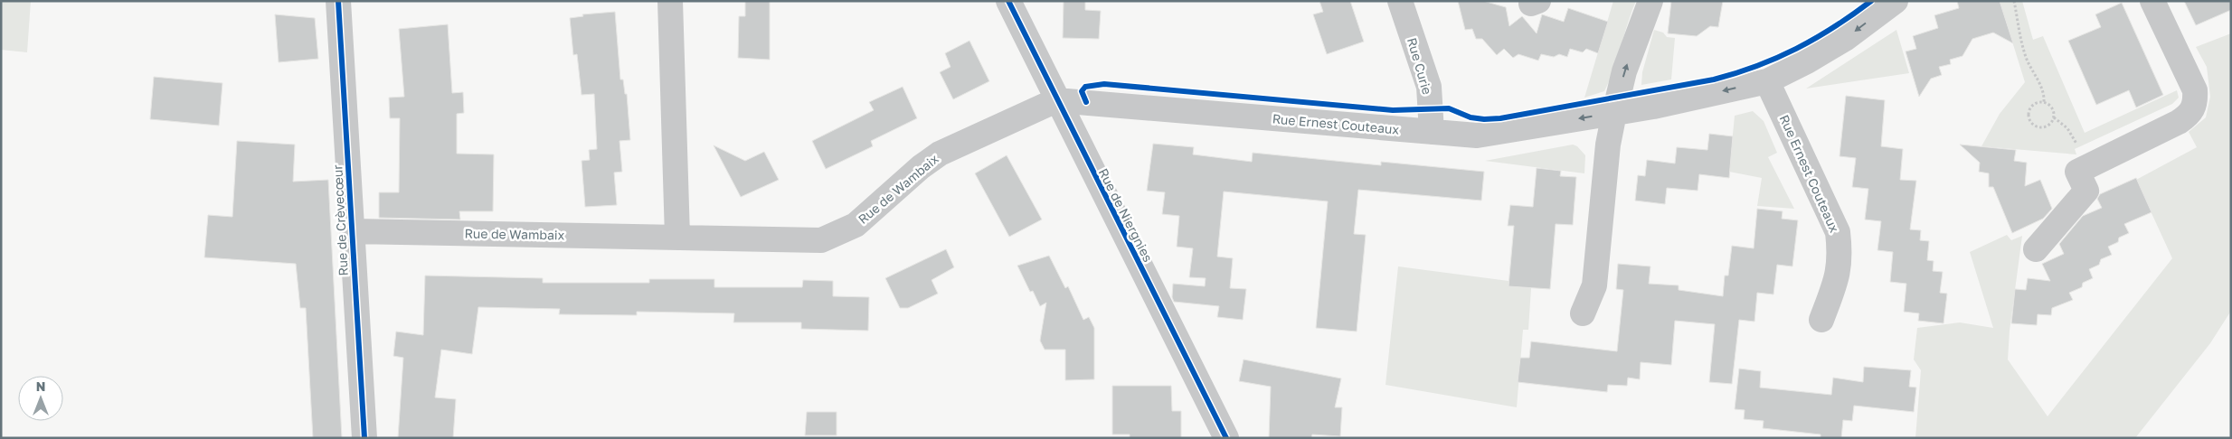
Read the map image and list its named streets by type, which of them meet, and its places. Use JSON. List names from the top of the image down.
{
  "streets": {
    "street": [
      "Rue Curie",
      "Rue Ernest Couteaux",
      "Rue de Wambaix",
      "Rue de Niergnies",
      "Rue de Crèvecœur"
    ]
  },
  "crossings": [
    ["Rue Curie", "Rue Ernest Couteaux"],
    ["Rue Ernest Couteaux", "Rue de Wambaix"],
    ["Rue Ernest Couteaux", "Rue de Niergnies"],
    ["Rue de Wambaix", "Rue de Niergnies"],
    ["Rue de Wambaix", "Rue de Crèvecœur"]
  ],
  "one_way": ["Rue Ernest Couteaux"],
  "north": "top"
}
